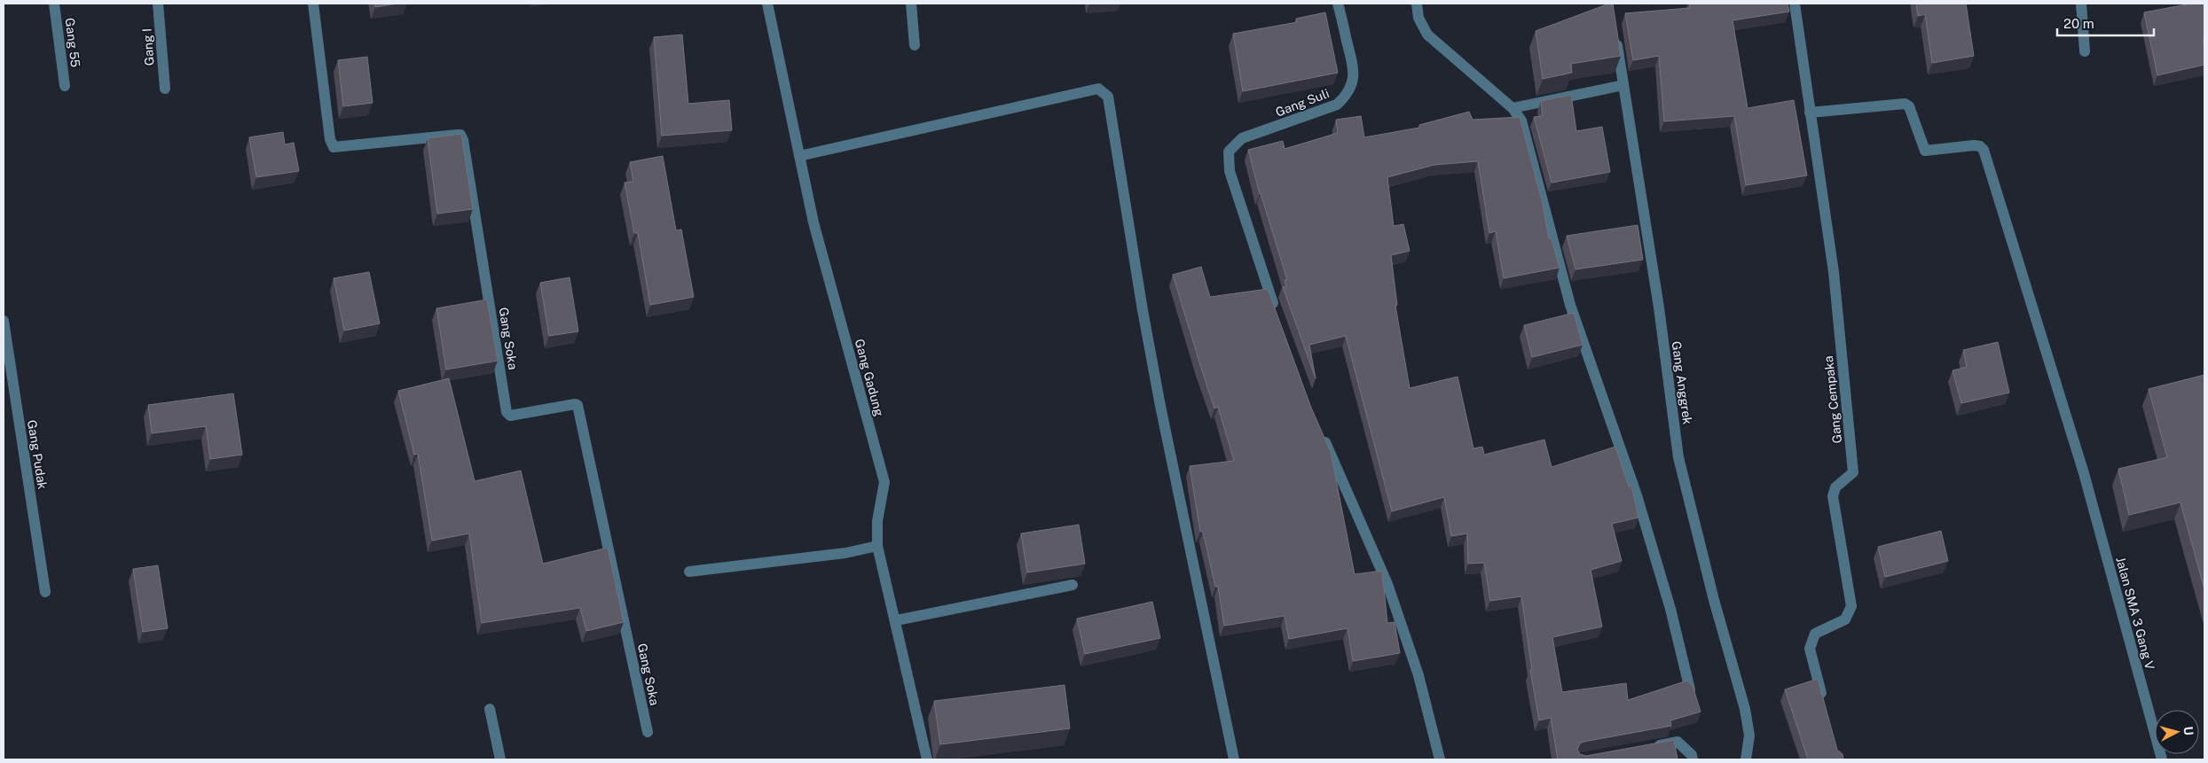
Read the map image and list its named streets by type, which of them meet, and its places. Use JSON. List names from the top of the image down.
{
  "streets": {
    "street": [
      "Gang 55",
      "Gang I",
      "Gang Suli",
      "Gang Soka",
      "Gang Gadung",
      "Gang Anggrek",
      "Gang Cempaka",
      "Gang Pudak",
      "Jalan SMA 3 Gang V"
    ]
  },
  "crossings": [
    ["Gang Cempaka", "Jalan SMA 3 Gang V"]
  ],
  "scale_bar": "20 m",
  "north": "right"
}
